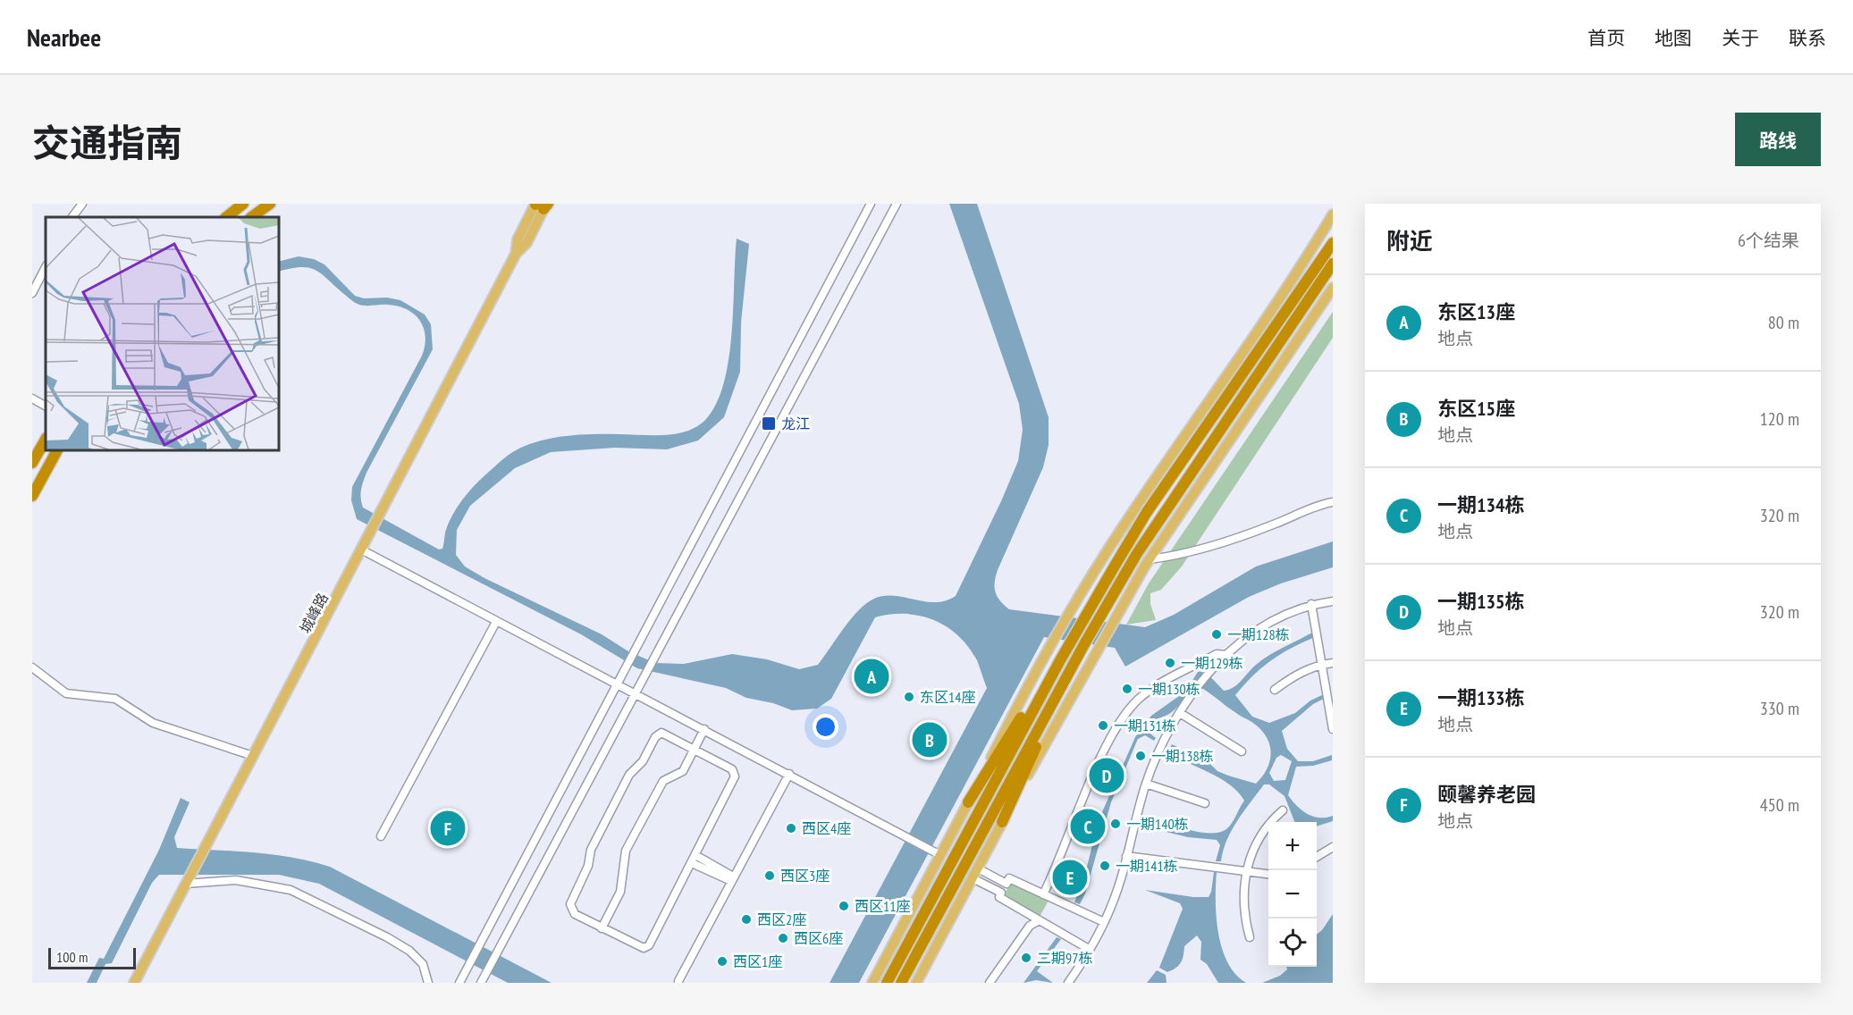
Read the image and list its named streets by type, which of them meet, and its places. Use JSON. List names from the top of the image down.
{
  "streets": {
    "main road": ["城峰路"]
  },
  "places": {
    "transit": ["龙江"],
    "other": [
      "一期128栋",
      "一期129栋",
      "一期130栋",
      "东区14座",
      "一期131栋",
      "一期138栋",
      "一期140栋",
      "西区4座",
      "一期141栋",
      "西区3座",
      "西区11座",
      "西区2座",
      "西区6座",
      "二期97栋",
      "西区1座"
    ]
  },
  "scale_bar": "100 m",
  "page": {
    "header": "Nearbee",
    "nav": [
      "首页",
      "地图",
      "关于",
      "联系"
    ],
    "title": "交通指南",
    "buttons": "路线",
    "heading": ["附近", "6个结果"],
    "list": [
      {
        "mark": "A",
        "name": "东区13座",
        "note": "地点",
        "value": "80 m"
      },
      {
        "mark": "B",
        "name": "东区15座",
        "note": "地点",
        "value": "120 m"
      },
      {
        "mark": "C",
        "name": "一期134栋",
        "note": "地点",
        "value": "320 m"
      },
      {
        "mark": "D",
        "name": "一期135栋",
        "note": "地点",
        "value": "320 m"
      },
      {
        "mark": "E",
        "name": "一期133栋",
        "note": "地点",
        "value": "330 m"
      },
      {
        "mark": "F",
        "name": "颐馨养老园",
        "note": "地点",
        "value": "450 m"
      }
    ],
    "pins": [
      "A",
      "B",
      "D",
      "C",
      "F",
      "E"
    ],
    "map_buttons": ["+", "−"],
    "scale": "100 m"
  }
}
